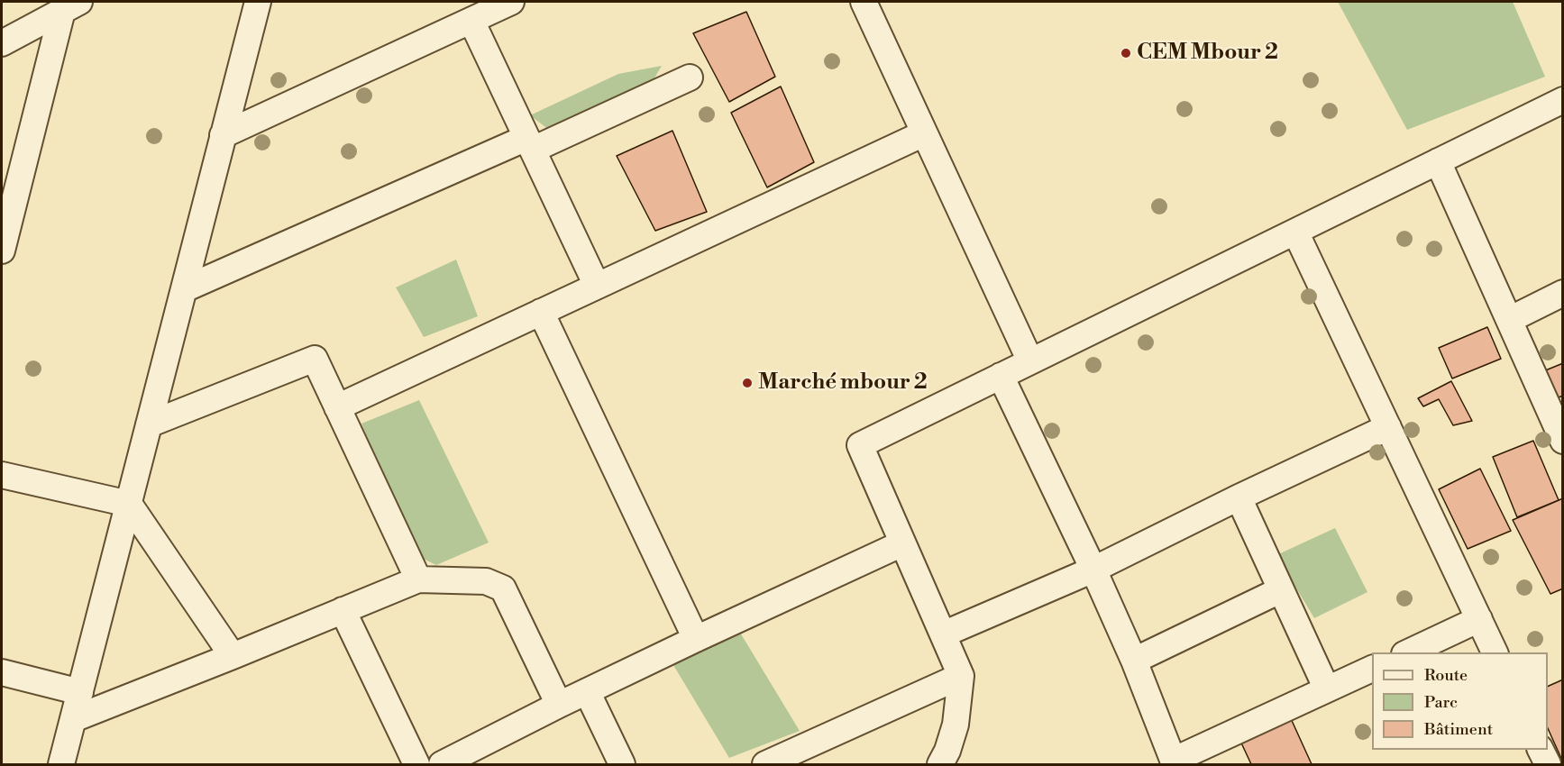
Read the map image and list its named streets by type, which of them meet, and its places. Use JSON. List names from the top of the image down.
{
  "places": ["CEM Mbour 2", "Marché mbour 2"],
  "legend": ["Route", "Parc", "Bâtiment"]
}
